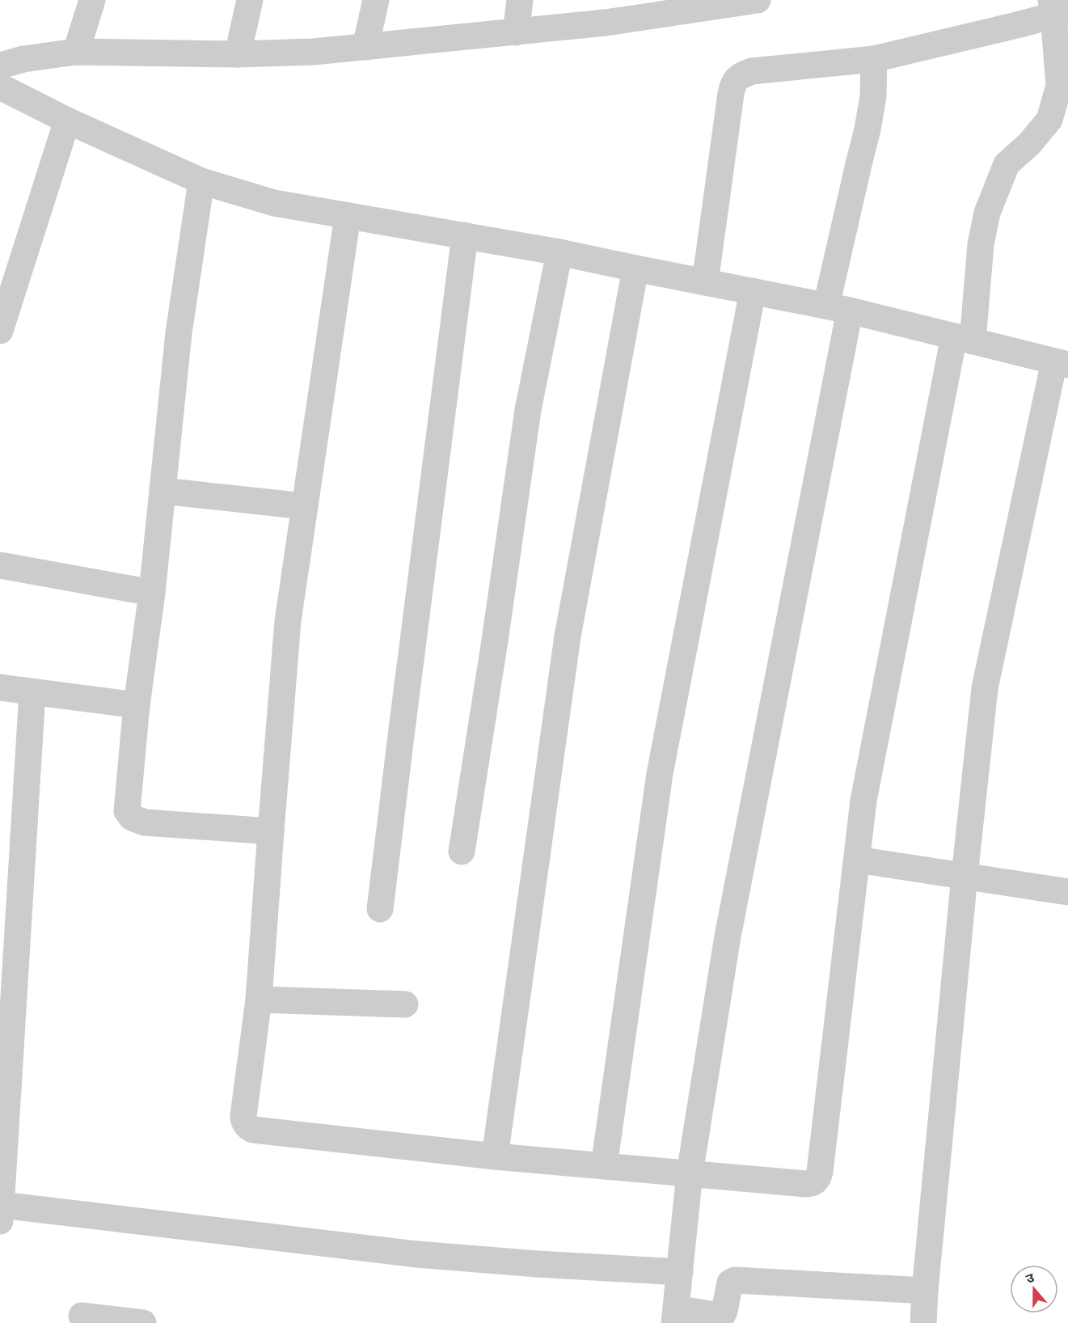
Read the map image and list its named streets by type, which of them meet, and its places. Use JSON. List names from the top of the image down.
{
  "north": "top"
}
